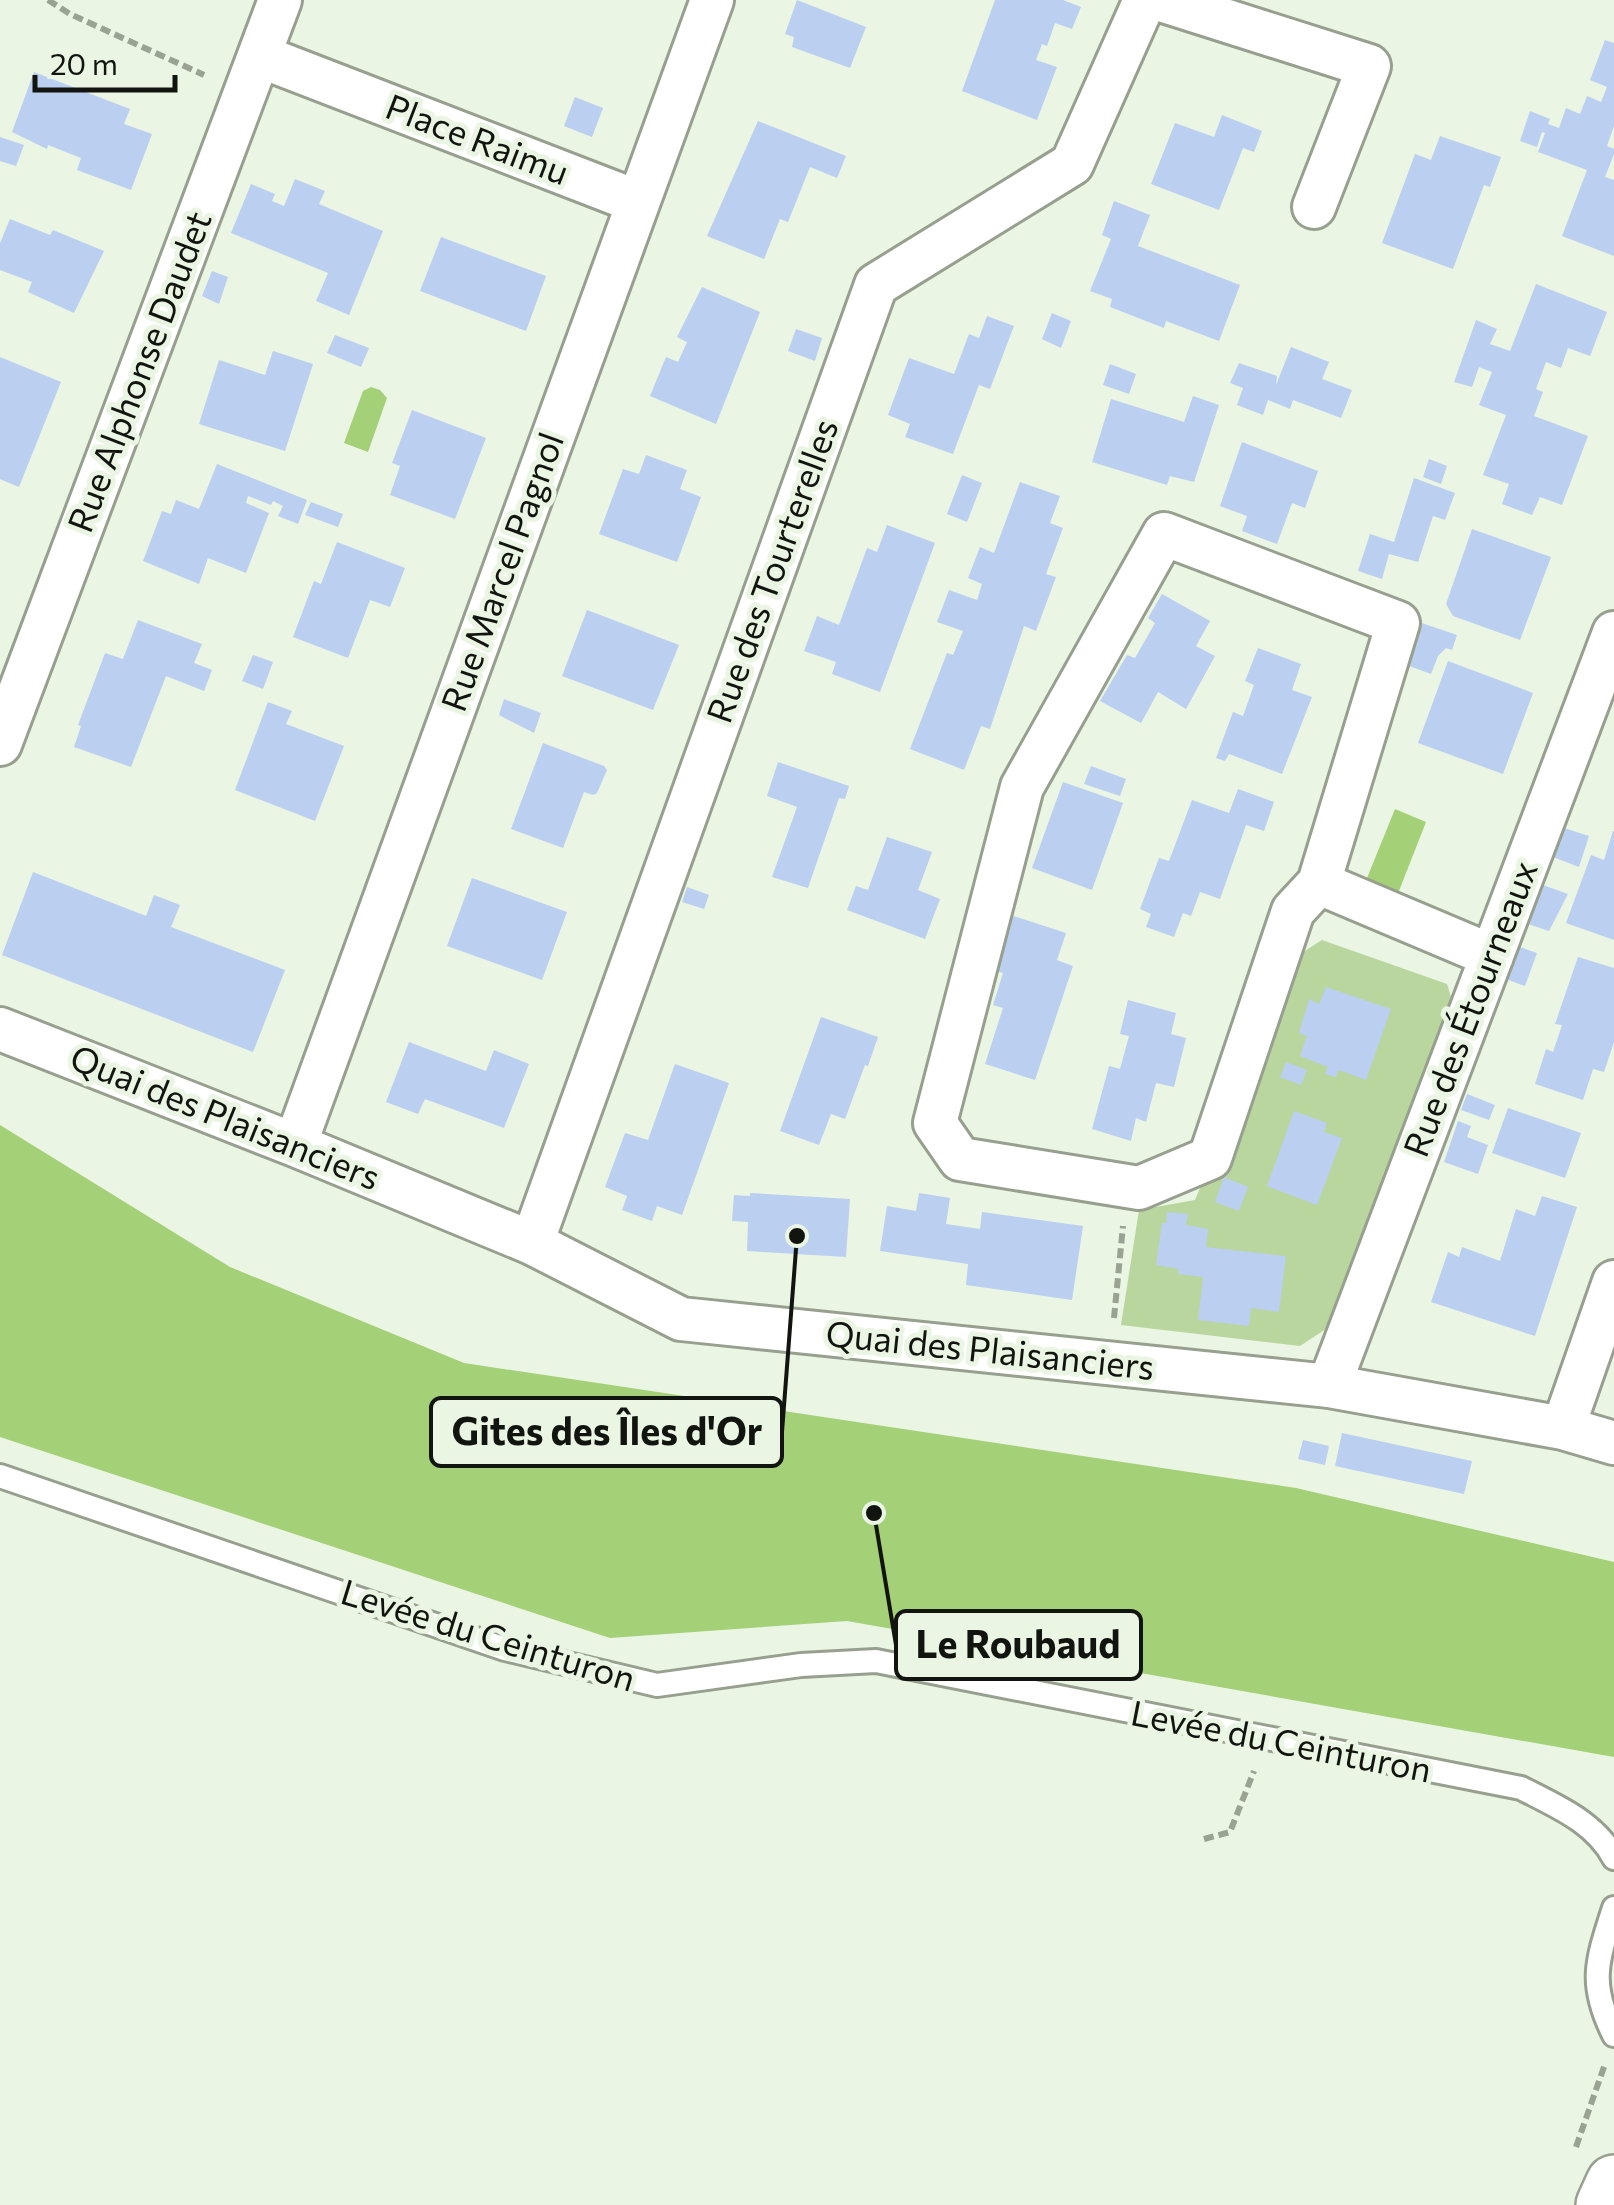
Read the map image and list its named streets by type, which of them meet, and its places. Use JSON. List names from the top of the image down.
{
  "streets": {
    "street": [
      "Place Raimu",
      "Rue Alphonse Daudet",
      "Rue des Tourterelles",
      "Rue Marcel Pagnol",
      "Rue des Étourneaux",
      "Quai des Plaisanciers"
    ],
    "lane": ["Levée du Ceinturon"]
  },
  "crossings": [
    ["Place Raimu", "Rue Alphonse Daudet"],
    ["Place Raimu", "Rue Marcel Pagnol"],
    ["Rue des Tourterelles", "Quai des Plaisanciers"],
    ["Rue Marcel Pagnol", "Quai des Plaisanciers"],
    ["Rue des Étourneaux", "Quai des Plaisanciers"]
  ],
  "places": ["Gites des Îles d'Or", "Le Roubaud"],
  "scale_bar": "20 m"
}
